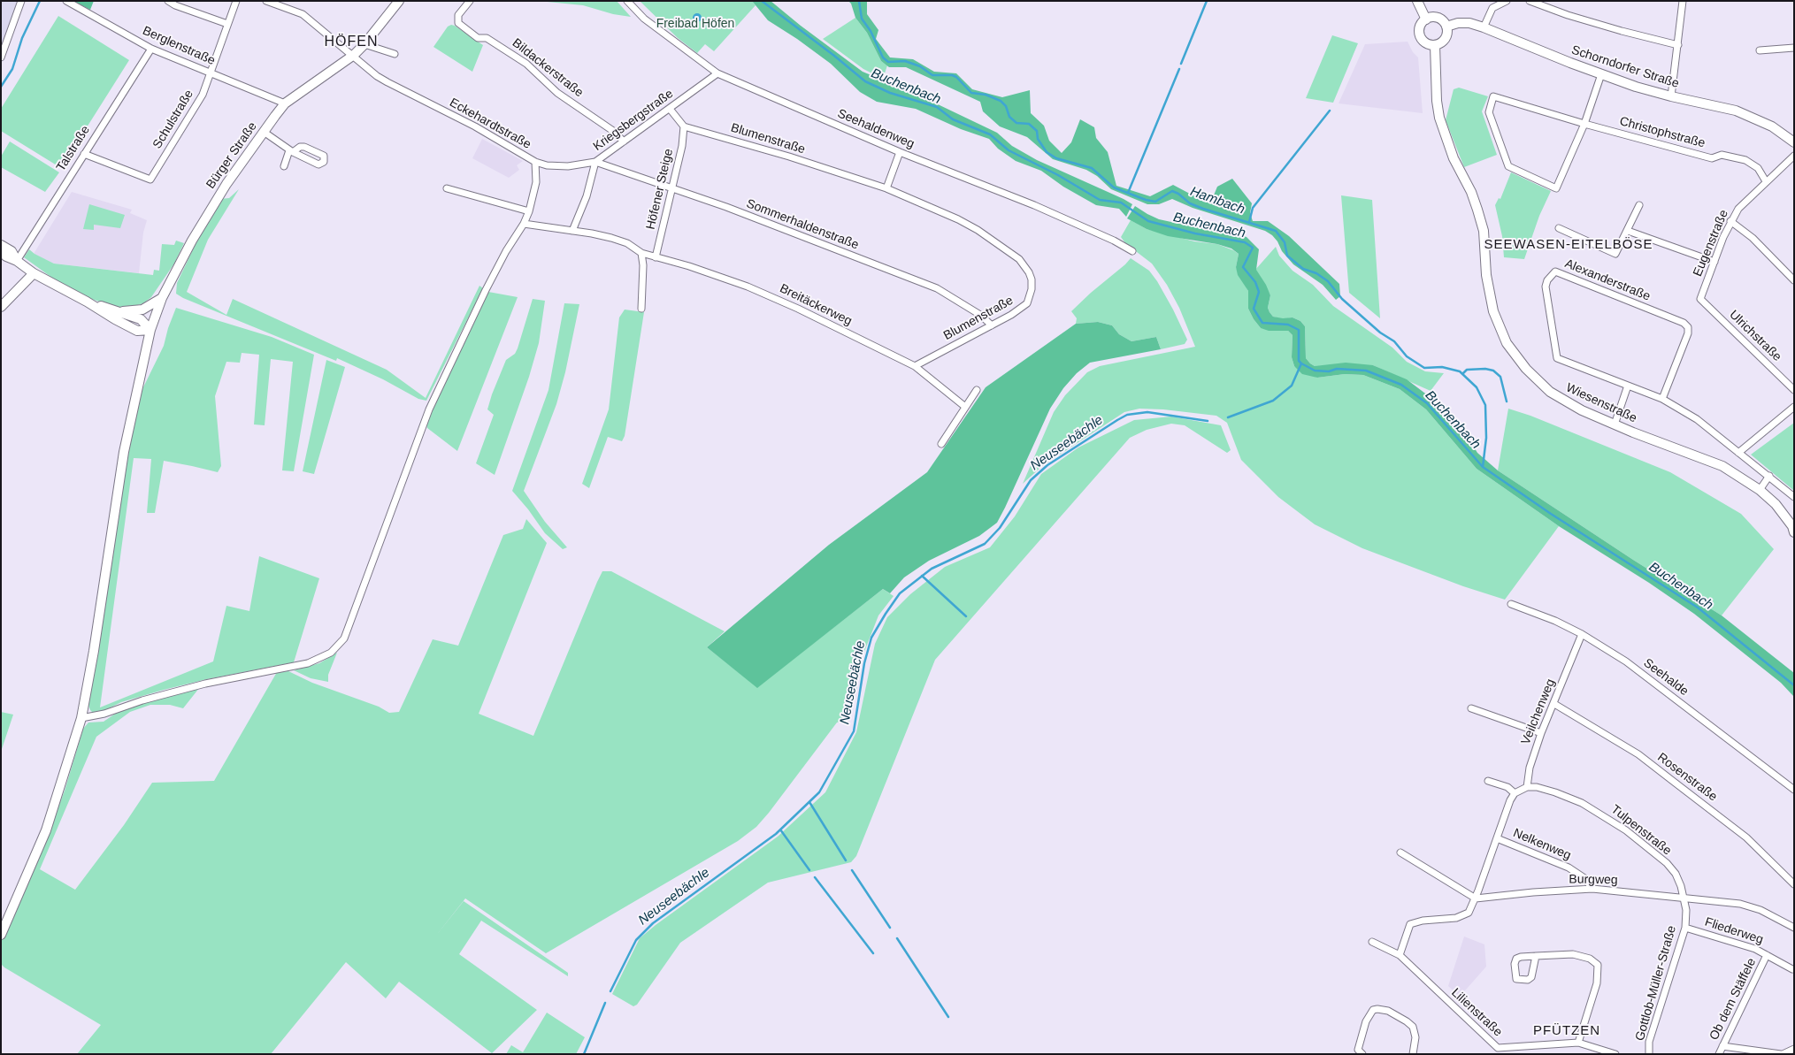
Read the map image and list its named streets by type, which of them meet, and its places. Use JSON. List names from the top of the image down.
{
  "streets": {
    "street": [
      "Berglenstraße",
      "Schorndorfer Straße",
      "Bildackerstraße",
      "Schulstraße",
      "Kriegsbergstraße",
      "Eckehardtstraße",
      "Seehaldenweg",
      "Christophstraße",
      "Blumenstraße",
      "Talstraße",
      "Bürger Straße",
      "Höfener Steige",
      "Sommerhaldenstraße",
      "Eugenstraße",
      "Alexanderstraße",
      "Breitäckerweg",
      "Ulrichstraße",
      "Wiesenstraße",
      "Seehalde",
      "Veilchenweg",
      "Rosenstraße",
      "Tulpenstraße",
      "Nelkenweg",
      "Burgweg",
      "Fliederweg",
      "Gottlob-Müller-Straße",
      "Ob dem Stäffele",
      "Lilienstraße"
    ]
  },
  "crossings": [
    ["Berglenstraße", "Schulstraße"],
    ["Berglenstraße", "Talstraße"],
    ["Berglenstraße", "Bürger Straße"],
    ["Schorndorfer Straße", "Wiesenstraße"],
    ["Bildackerstraße", "Kriegsbergstraße"],
    ["Schulstraße", "Talstraße"],
    ["Kriegsbergstraße", "Eckehardtstraße"],
    ["Kriegsbergstraße", "Seehaldenweg"],
    ["Kriegsbergstraße", "Sommerhaldenstraße"],
    ["Eckehardtstraße", "Bürger Straße"],
    ["Eckehardtstraße", "Breitäckerweg"],
    ["Christophstraße", "Eugenstraße"],
    ["Blumenstraße", "Höfener Steige"],
    ["Blumenstraße", "Sommerhaldenstraße"],
    ["Blumenstraße", "Breitäckerweg"],
    ["Höfener Steige", "Sommerhaldenstraße"],
    ["Höfener Steige", "Breitäckerweg"],
    ["Eugenstraße", "Ulrichstraße"],
    ["Seehalde", "Veilchenweg"],
    ["Veilchenweg", "Rosenstraße"],
    ["Veilchenweg", "Tulpenstraße"],
    ["Tulpenstraße", "Burgweg"],
    ["Tulpenstraße", "Gottlob-Müller-Straße"],
    ["Nelkenweg", "Burgweg"],
    ["Burgweg", "Gottlob-Müller-Straße"],
    ["Fliederweg", "Gottlob-Müller-Straße"],
    ["Fliederweg", "Ob dem Stäffele"]
  ],
  "districts": ["HÖFEN", "SEEWASEN-EITELBÖSE", "PFÜTZEN"],
  "water": ["Buchenbach", "Hambach", "Neuseebächle"],
  "parks": ["Freibad Höfen"]
}
